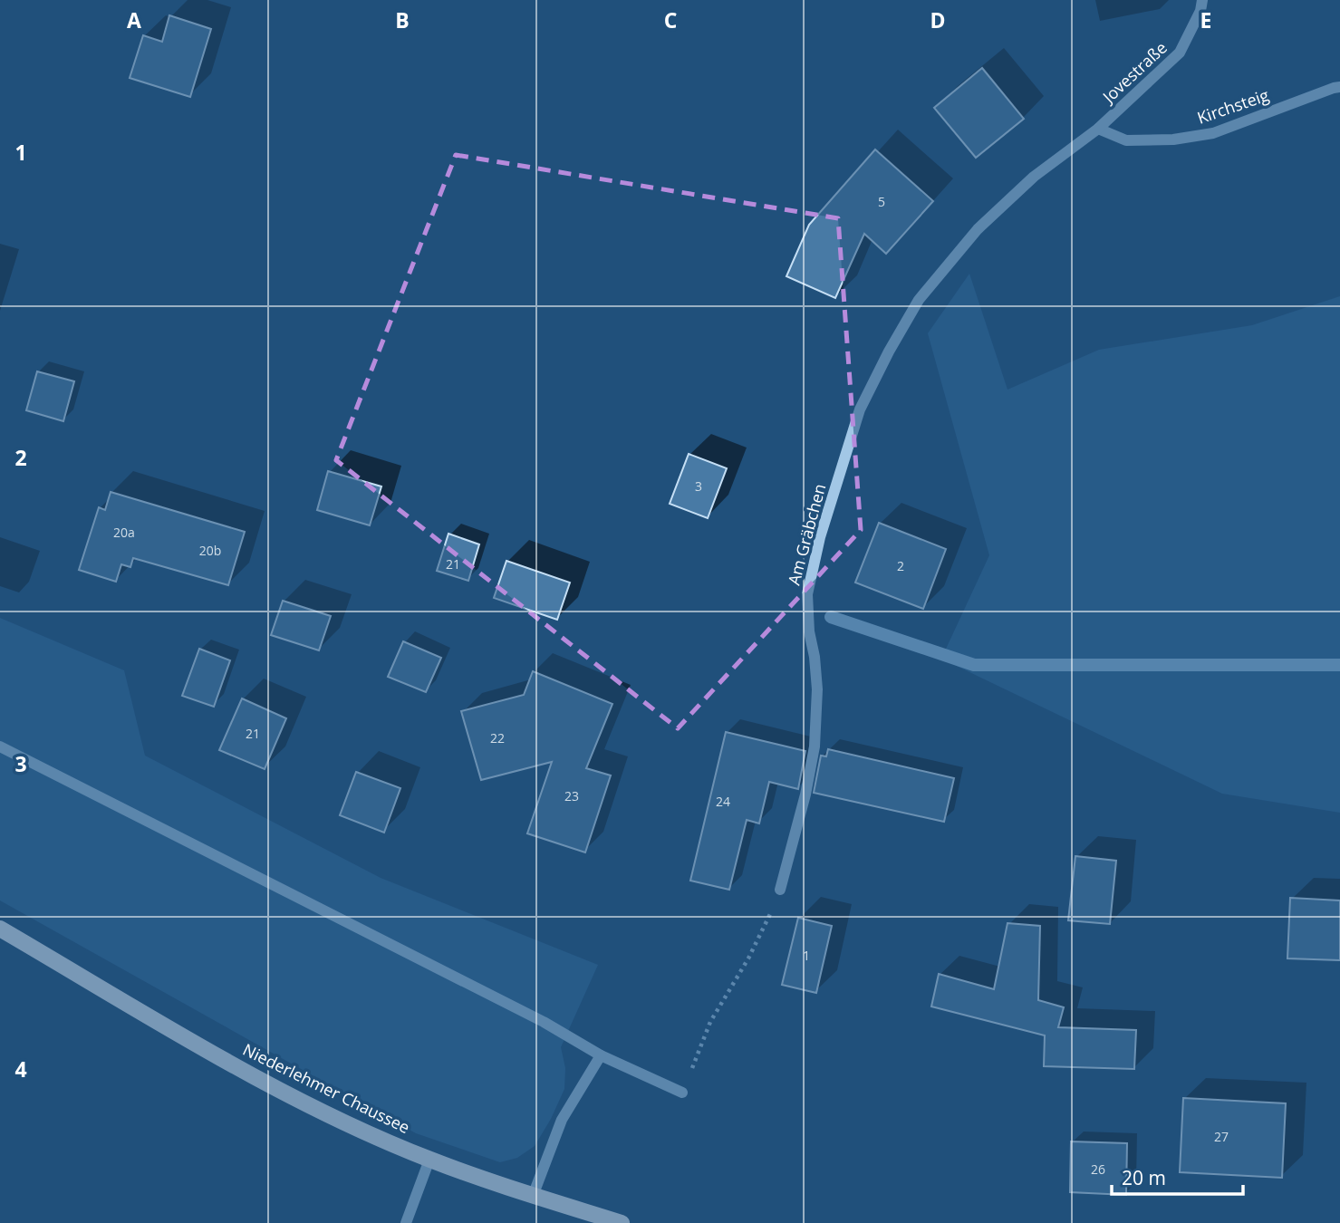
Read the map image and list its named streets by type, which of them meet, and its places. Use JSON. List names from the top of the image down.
{
  "streets": {
    "main road": ["Niederlehmer Chaussee"],
    "street": ["Jovestraße", "Kirchsteig", "Am Gräbchen"]
  },
  "crossings": [
    ["Jovestraße", "Kirchsteig"],
    ["Jovestraße", "Am Gräbchen"],
    ["Kirchsteig", "Am Gräbchen"]
  ],
  "house_numbers": [
    "5",
    "3",
    "20a",
    "20b",
    "21",
    "2",
    "21",
    "22",
    "23",
    "24",
    "1",
    "27",
    "26"
  ],
  "scale_bar": "20 m",
  "grid": {
    "columns": [
      "A",
      "B",
      "C",
      "D",
      "E"
    ],
    "rows": [
      "1",
      "2",
      "3",
      "4"
    ]
  }
}
